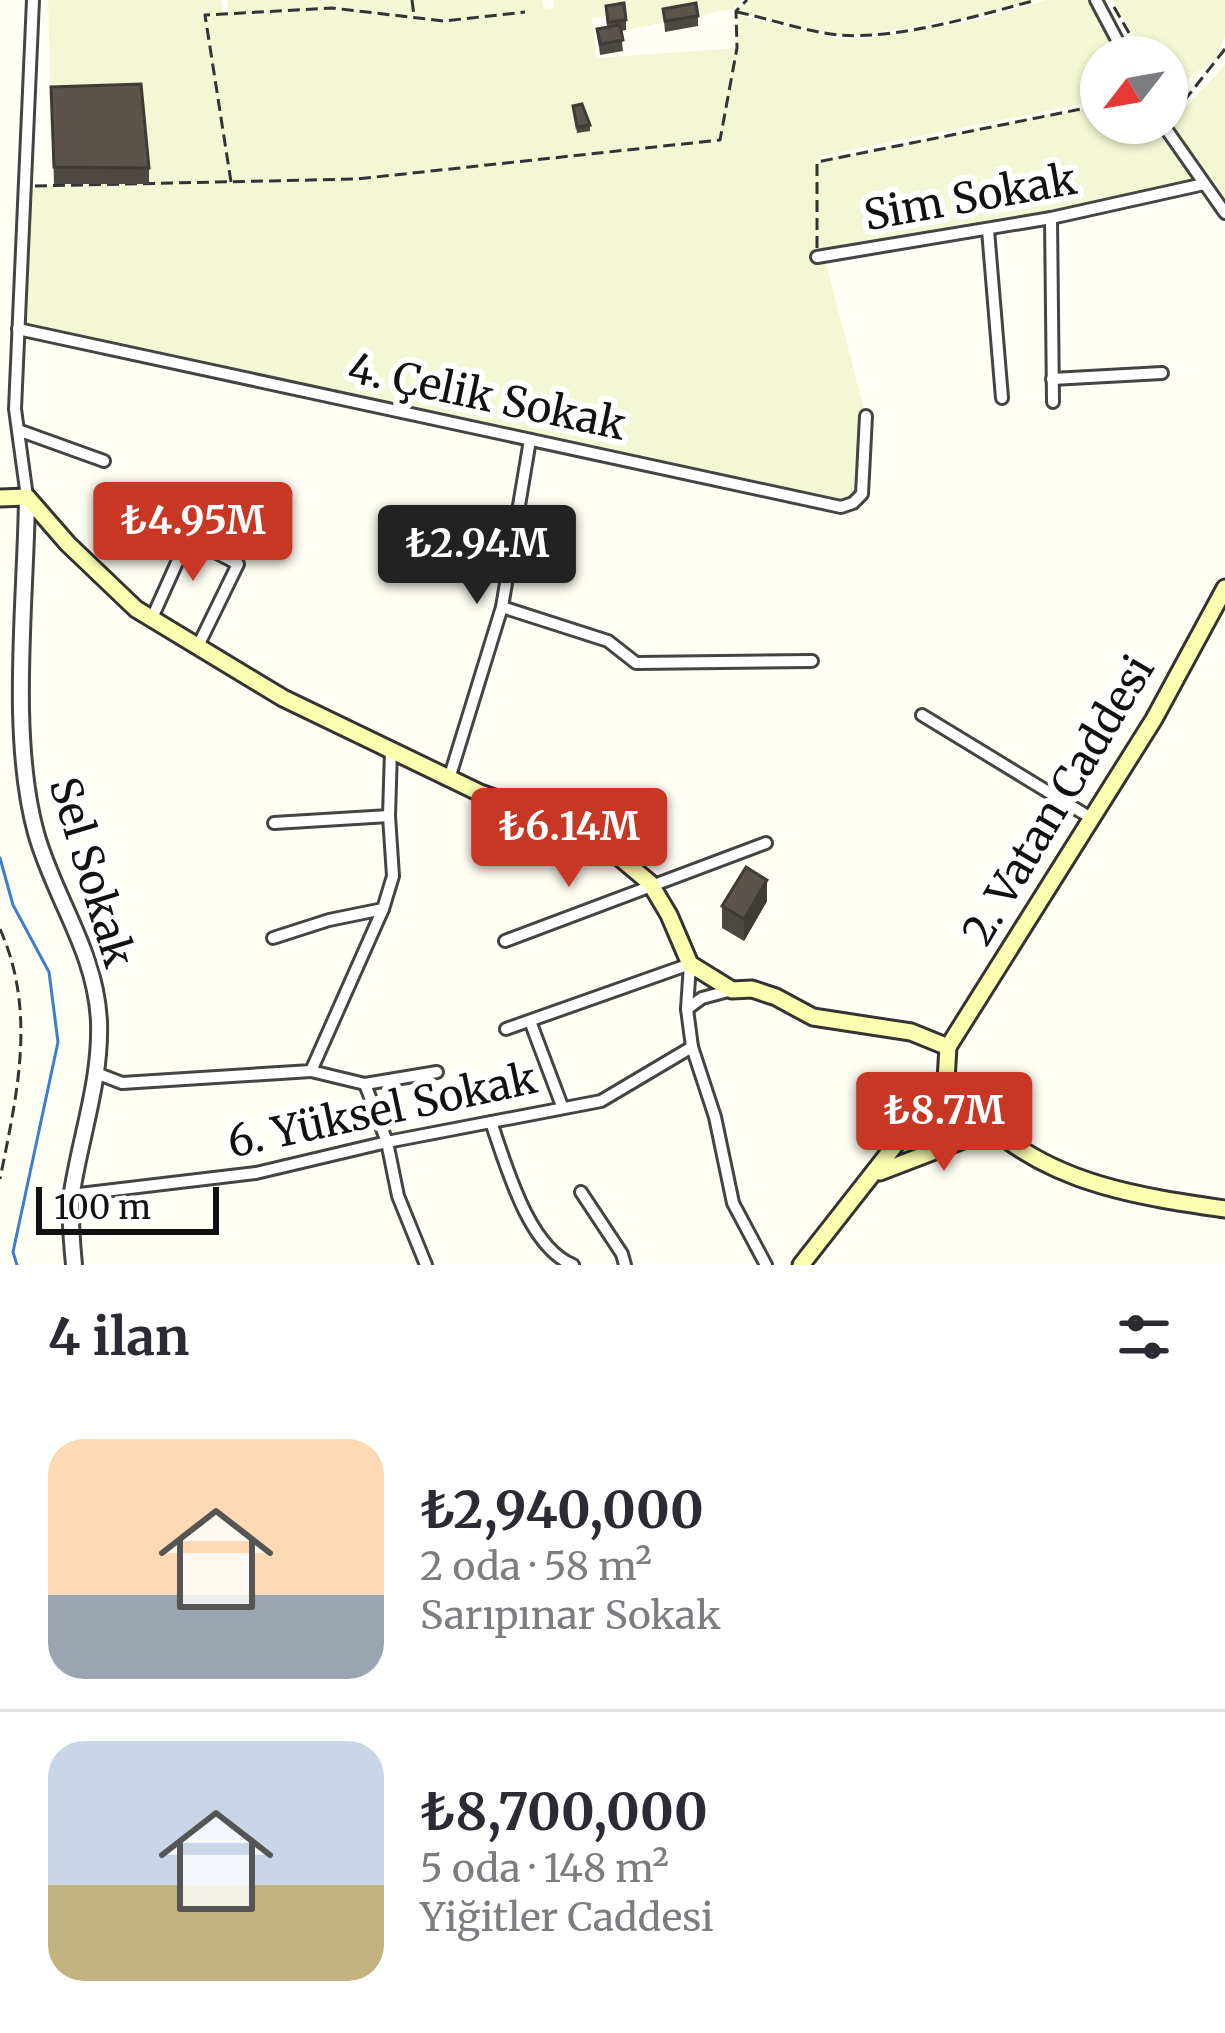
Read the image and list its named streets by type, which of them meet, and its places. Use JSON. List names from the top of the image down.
{
  "streets": {
    "main road": ["2. Vatan Caddesi"],
    "street": [
      "Sim Sokak",
      "4. Çelik Sokak",
      "Sel Sokak",
      "6. Yüksel Sokak"
    ]
  },
  "crossings": [
    ["Sel Sokak", "6. Yüksel Sokak"]
  ],
  "scale_bar": "100 m",
  "north": "bottom left",
  "page": {
    "price": [
      "₺4.95M",
      "₺2.94M",
      "₺6.14M",
      "₺8.7M"
    ],
    "scale": "100 m",
    "heading": "4 ilan",
    "list": [
      {
        "name": "₺2,940,000",
        "note": "2 oda · 58 m² · Sarıpınar Sokak"
      },
      {
        "name": "₺8,700,000",
        "note": "5 oda · 148 m² · Yiğitler Caddesi"
      }
    ]
  }
}
